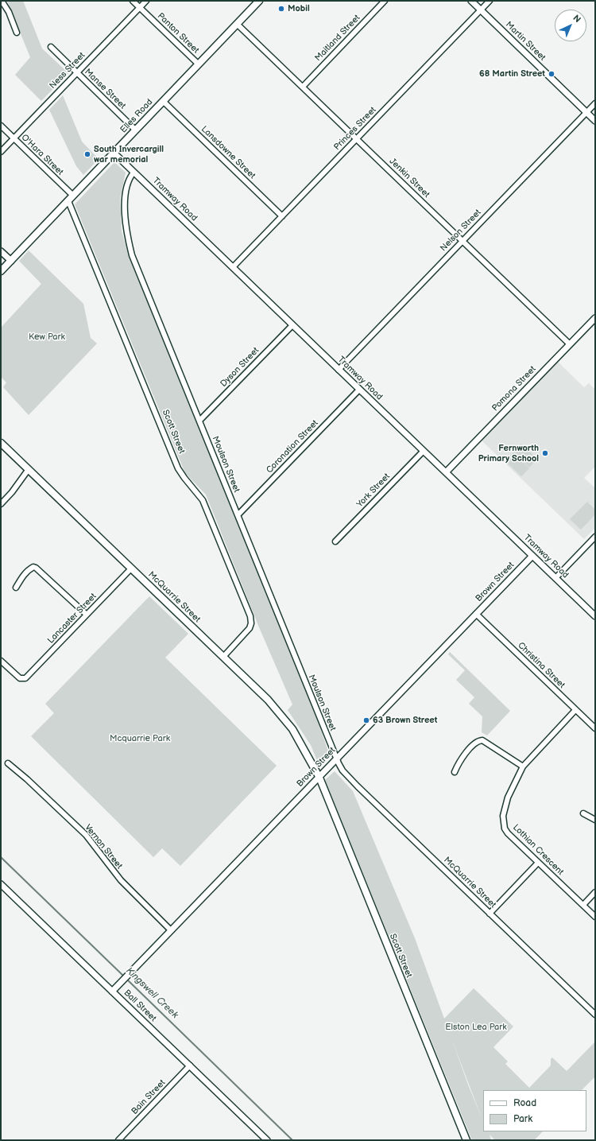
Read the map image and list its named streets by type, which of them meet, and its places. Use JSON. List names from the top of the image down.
{
  "streets": {
    "main road": ["Elles Road", "Scott Street", "McQuarrie Street"],
    "street": [
      "Panton Street",
      "Maitland Street",
      "Martin Street",
      "Ness Street",
      "Manse Street",
      "Princes Street",
      "Lansdowne Street",
      "O'Hara Street",
      "Jenkin Street",
      "Tramway Road",
      "Nelson Street",
      "Dyson Street",
      "Pomona Street",
      "Coronation Street",
      "Moulson Street",
      "York Street",
      "Brown Street",
      "Lancaster Street",
      "Christina Street",
      "Vernon Street",
      "Lothian Crescent",
      "Ball Street",
      "Bain Street"
    ]
  },
  "crossings": [
    ["Panton Street", "Ness Street"],
    ["Panton Street", "Elles Road"],
    ["Maitland Street", "Jenkin Street"],
    ["Martin Street", "Princes Street"],
    ["Martin Street", "Nelson Street"],
    ["Ness Street", "Manse Street"],
    ["Ness Street", "O'Hara Street"],
    ["Manse Street", "Elles Road"],
    ["Elles Road", "Lansdowne Street"],
    ["Elles Road", "O'Hara Street"],
    ["Elles Road", "Jenkin Street"],
    ["Elles Road", "Tramway Road"],
    ["Elles Road", "Scott Street"],
    ["Princes Street", "Lansdowne Street"],
    ["Princes Street", "Jenkin Street"],
    ["Princes Street", "Tramway Road"],
    ["Jenkin Street", "Nelson Street"],
    ["Jenkin Street", "Pomona Street"],
    ["Tramway Road", "Nelson Street"],
    ["Tramway Road", "Dyson Street"],
    ["Tramway Road", "Pomona Street"],
    ["Tramway Road", "Coronation Street"],
    ["Tramway Road", "Moulson Street"],
    ["Tramway Road", "York Street"],
    ["Tramway Road", "Brown Street"],
    ["Dyson Street", "Moulson Street"],
    ["Scott Street", "Brown Street"],
    ["Scott Street", "McQuarrie Street"],
    ["Coronation Street", "Moulson Street"],
    ["Moulson Street", "Brown Street"],
    ["Moulson Street", "McQuarrie Street"],
    ["Brown Street", "McQuarrie Street"],
    ["Brown Street", "Christina Street"],
    ["Brown Street", "Vernon Street"],
    ["Brown Street", "Ball Street"],
    ["McQuarrie Street", "Lancaster Street"],
    ["Christina Street", "Lothian Crescent"],
    ["Ball Street", "Bain Street"]
  ],
  "water": ["Kingswell Creek"],
  "parks": ["Kew Park", "Mcquarrie Park", "Elston Lea Park"],
  "places": [
    "Mobil",
    "68 Martin Street",
    "South Invercargill war memorial",
    "Fernworth Primary School",
    "63 Brown Street"
  ],
  "legend": ["Road", "Park"],
  "north": "top right"
}
